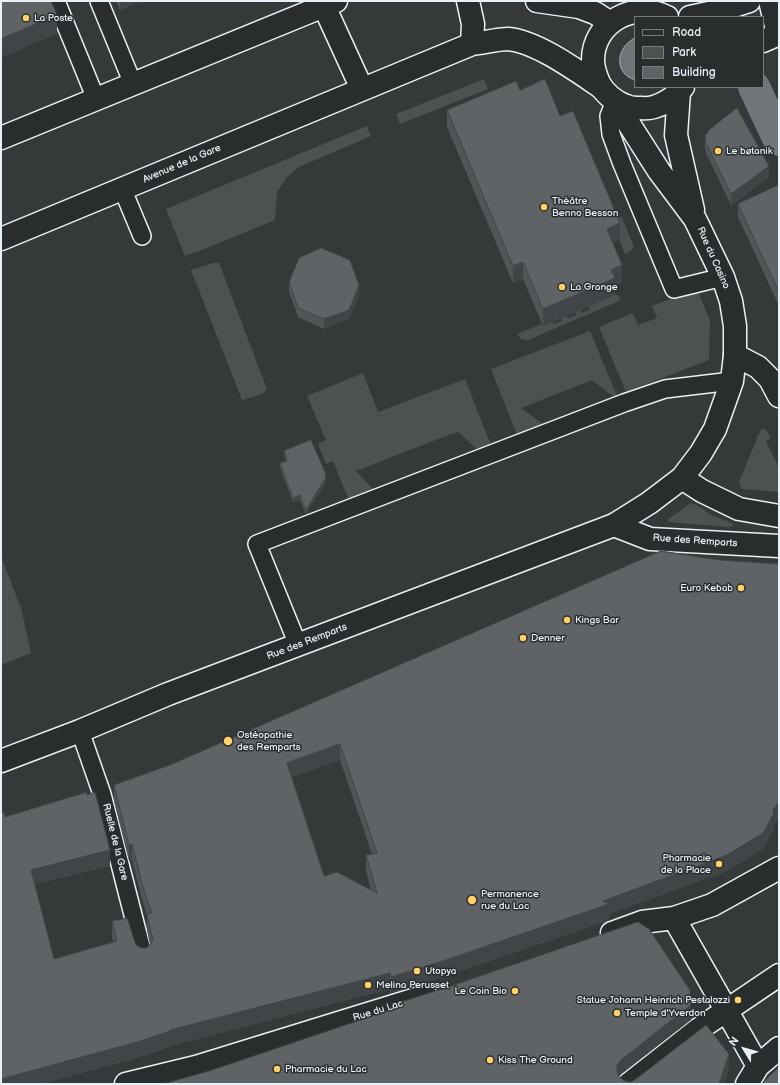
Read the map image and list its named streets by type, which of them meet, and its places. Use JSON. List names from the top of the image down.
{
  "streets": {
    "street": [
      "Avenue de la Gare",
      "Rue du Casino",
      "Rue des Remparts",
      "Rue du Lac"
    ],
    "lane": ["Ruelle de la Gare"]
  },
  "crossings": [
    ["Avenue de la Gare", "Rue du Casino"],
    ["Rue du Casino", "Rue des Remparts"],
    ["Rue des Remparts", "Ruelle de la Gare"]
  ],
  "places": [
    "La Poste",
    "Le bøtanik",
    "Théâtre Benno Besson",
    "La Grange",
    "Euro Kebab",
    "Kings Bar",
    "Denner",
    "Ostéopathie des Remparts",
    "Pharmacie de la Place",
    "Permanence rue du Lac",
    "Utopya",
    "Melina Perusset",
    "Le Coin Bio",
    "Statue Johann Heinrich Pestalozzi",
    "Temple d'Yverdon",
    "Kiss The Ground",
    "Pharmacie du Lac"
  ],
  "legend": ["Road", "Park", "Building"],
  "north": "top left"
}
